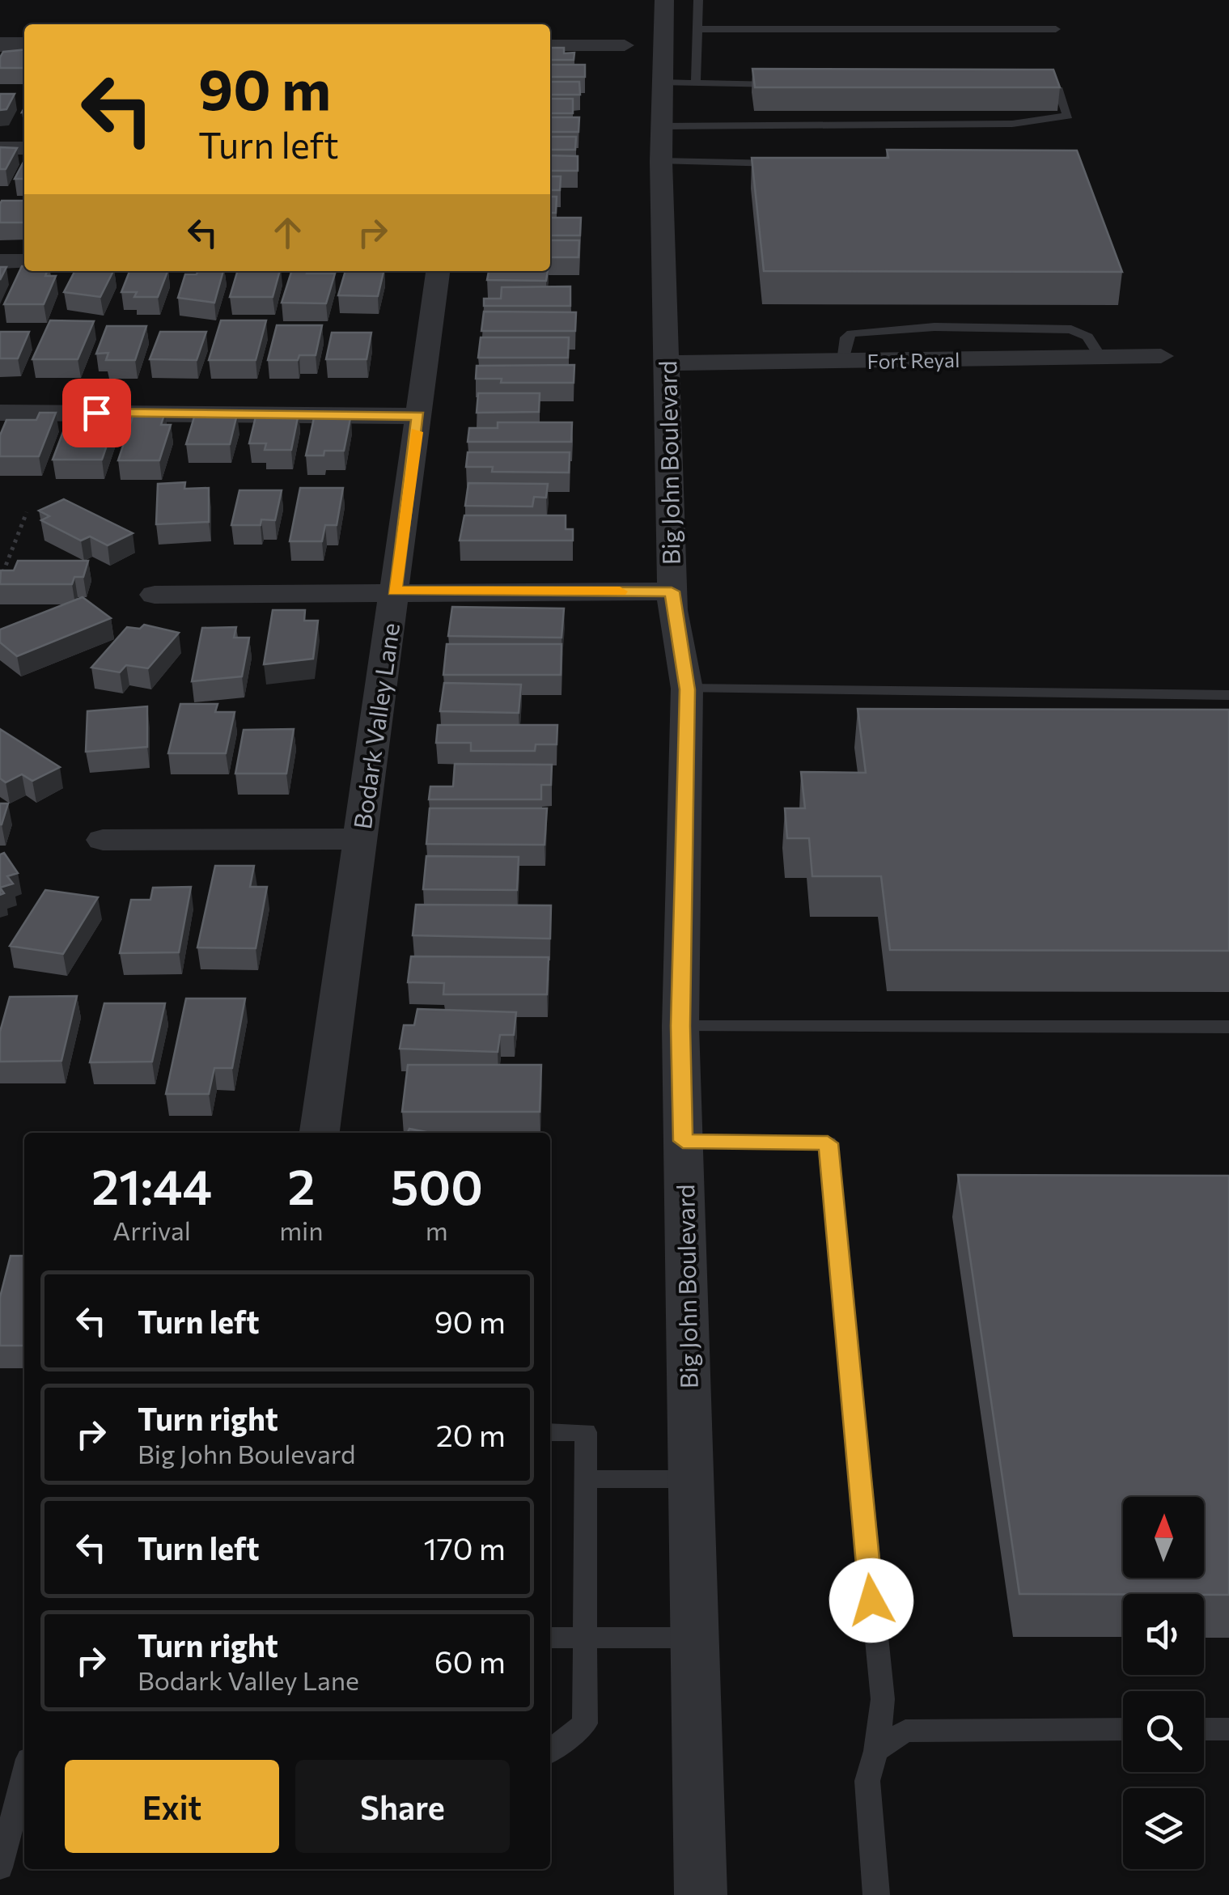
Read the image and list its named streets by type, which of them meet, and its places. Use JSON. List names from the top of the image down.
{
  "streets": {
    "street": ["Fort Reyal", "Big John Boulevard", "Bodark Valley Lane"]
  },
  "crossings": [
    ["Fort Reyal", "Big John Boulevard"]
  ],
  "north": "top",
  "page": {
    "turn": ["90 m", "Turn left"],
    "eta": [
      "21:44",
      "Arrival",
      "2",
      "min",
      "500",
      "m"
    ],
    "list": [
      {
        "name": "Turn left",
        "value": "90 m"
      },
      {
        "name": "Turn right",
        "note": "Big John Boulevard",
        "value": "20 m"
      },
      {
        "name": "Turn left",
        "value": "170 m"
      },
      {
        "name": "Turn right",
        "note": "Bodark Valley Lane",
        "value": "60 m"
      }
    ],
    "buttons": ["Exit", "Share"]
  }
}
